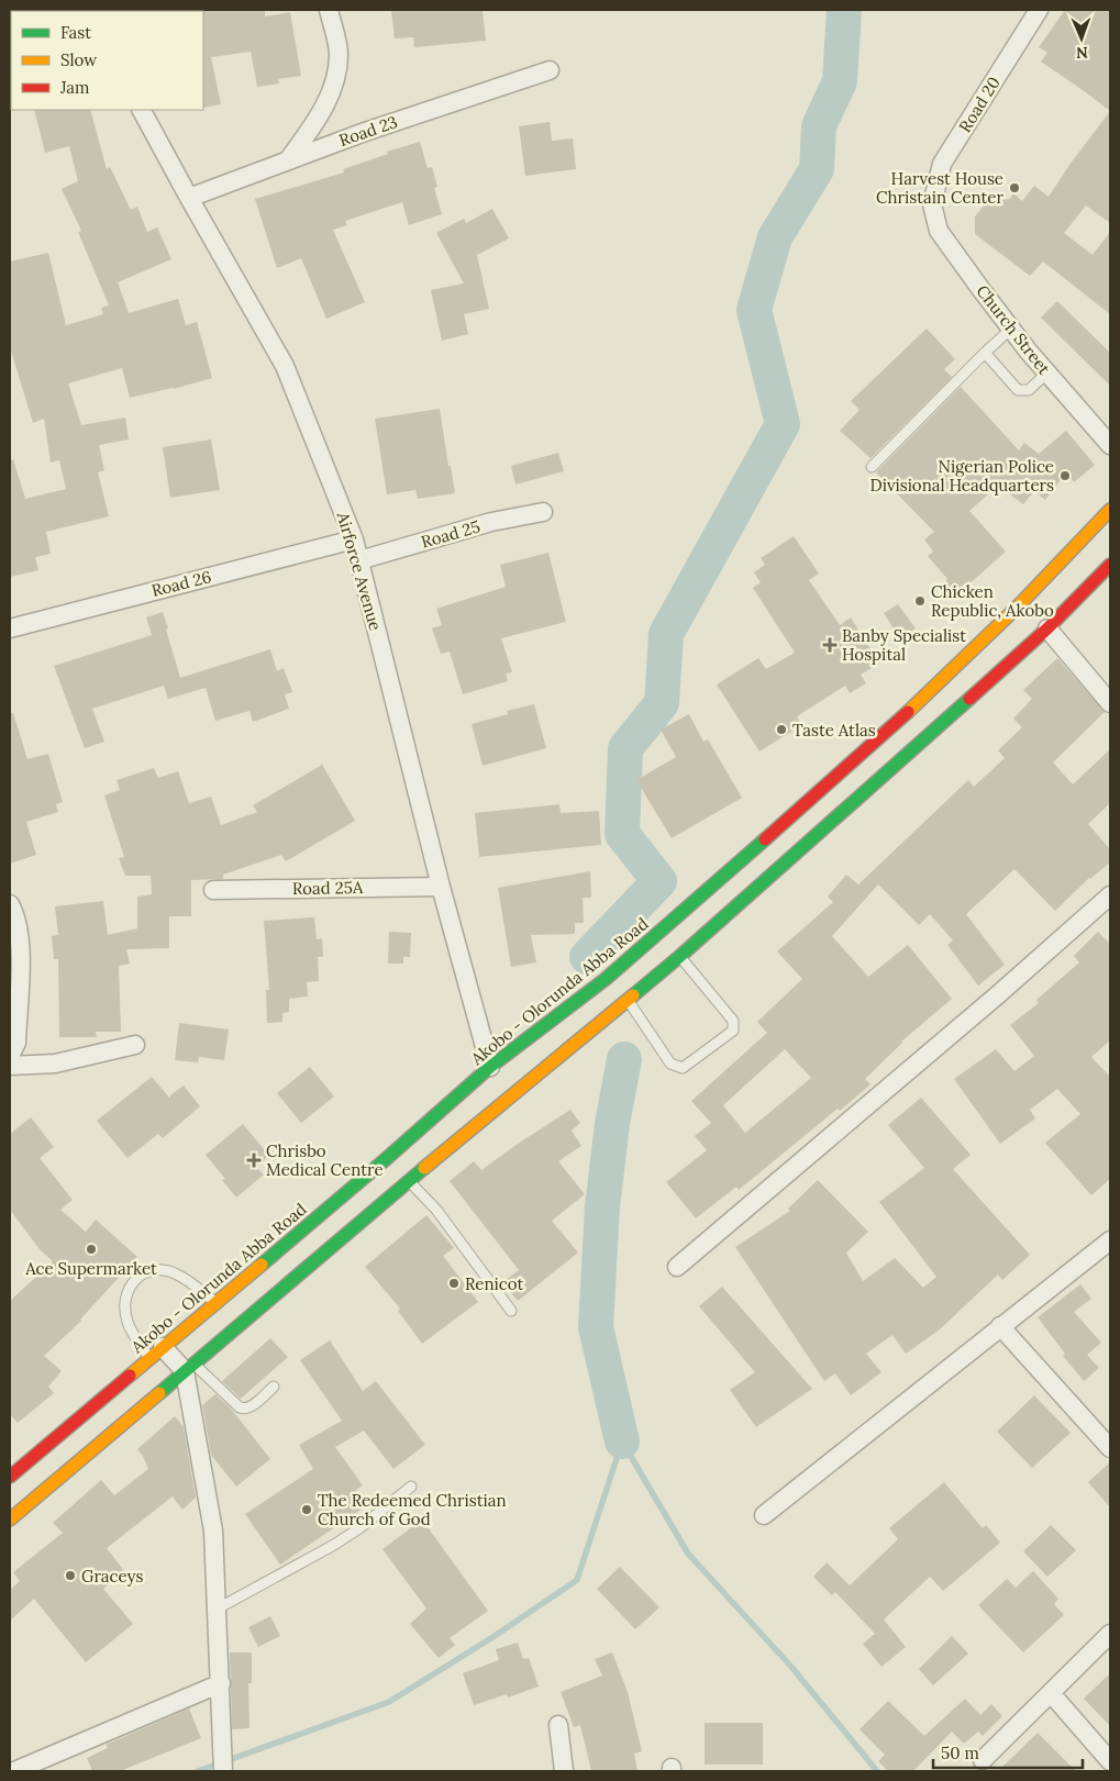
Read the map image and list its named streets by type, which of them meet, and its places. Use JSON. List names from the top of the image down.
{
  "streets": {
    "main road": ["Akobo - Olorunda Abba Road"],
    "street": [
      "Road 20",
      "Road 23",
      "Church Street",
      "Road 25",
      "Airforce Avenue",
      "Road 26",
      "Road 25A"
    ]
  },
  "crossings": [
    ["Road 20", "Church Street"],
    ["Road 23", "Airforce Avenue"],
    ["Road 25", "Airforce Avenue"],
    ["Airforce Avenue", "Road 26"],
    ["Airforce Avenue", "Road 25A"],
    ["Airforce Avenue", "Akobo - Olorunda Abba Road"]
  ],
  "places": {
    "other": [
      "Harvest House Christain Center",
      "Nigerian Police Divisional Headquarters",
      "Chicken Republic, Akobo",
      "Taste Atlas",
      "Ace Supermarket",
      "Renicot",
      "The Redeemed Christian Church of God",
      "Graceys"
    ],
    "health": ["Banby Specialist Hospital", "Chrisbo Medical Centre"]
  },
  "legend": ["Fast", "Slow", "Jam"],
  "scale_bar": "50 m",
  "north": "bottom"
}
